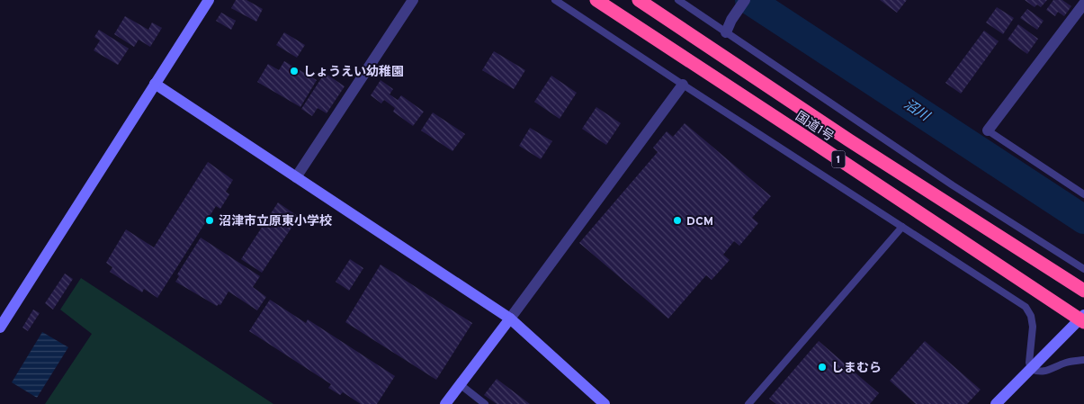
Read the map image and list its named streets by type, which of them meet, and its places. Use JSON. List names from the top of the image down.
{
  "streets": {
    "highway": ["国道1号", "1"]
  },
  "water": ["沼川"],
  "places": [
    "しょうえい幼稚園",
    "沼津市立原東小学校",
    "DCM",
    "しまむら"
  ]
}
